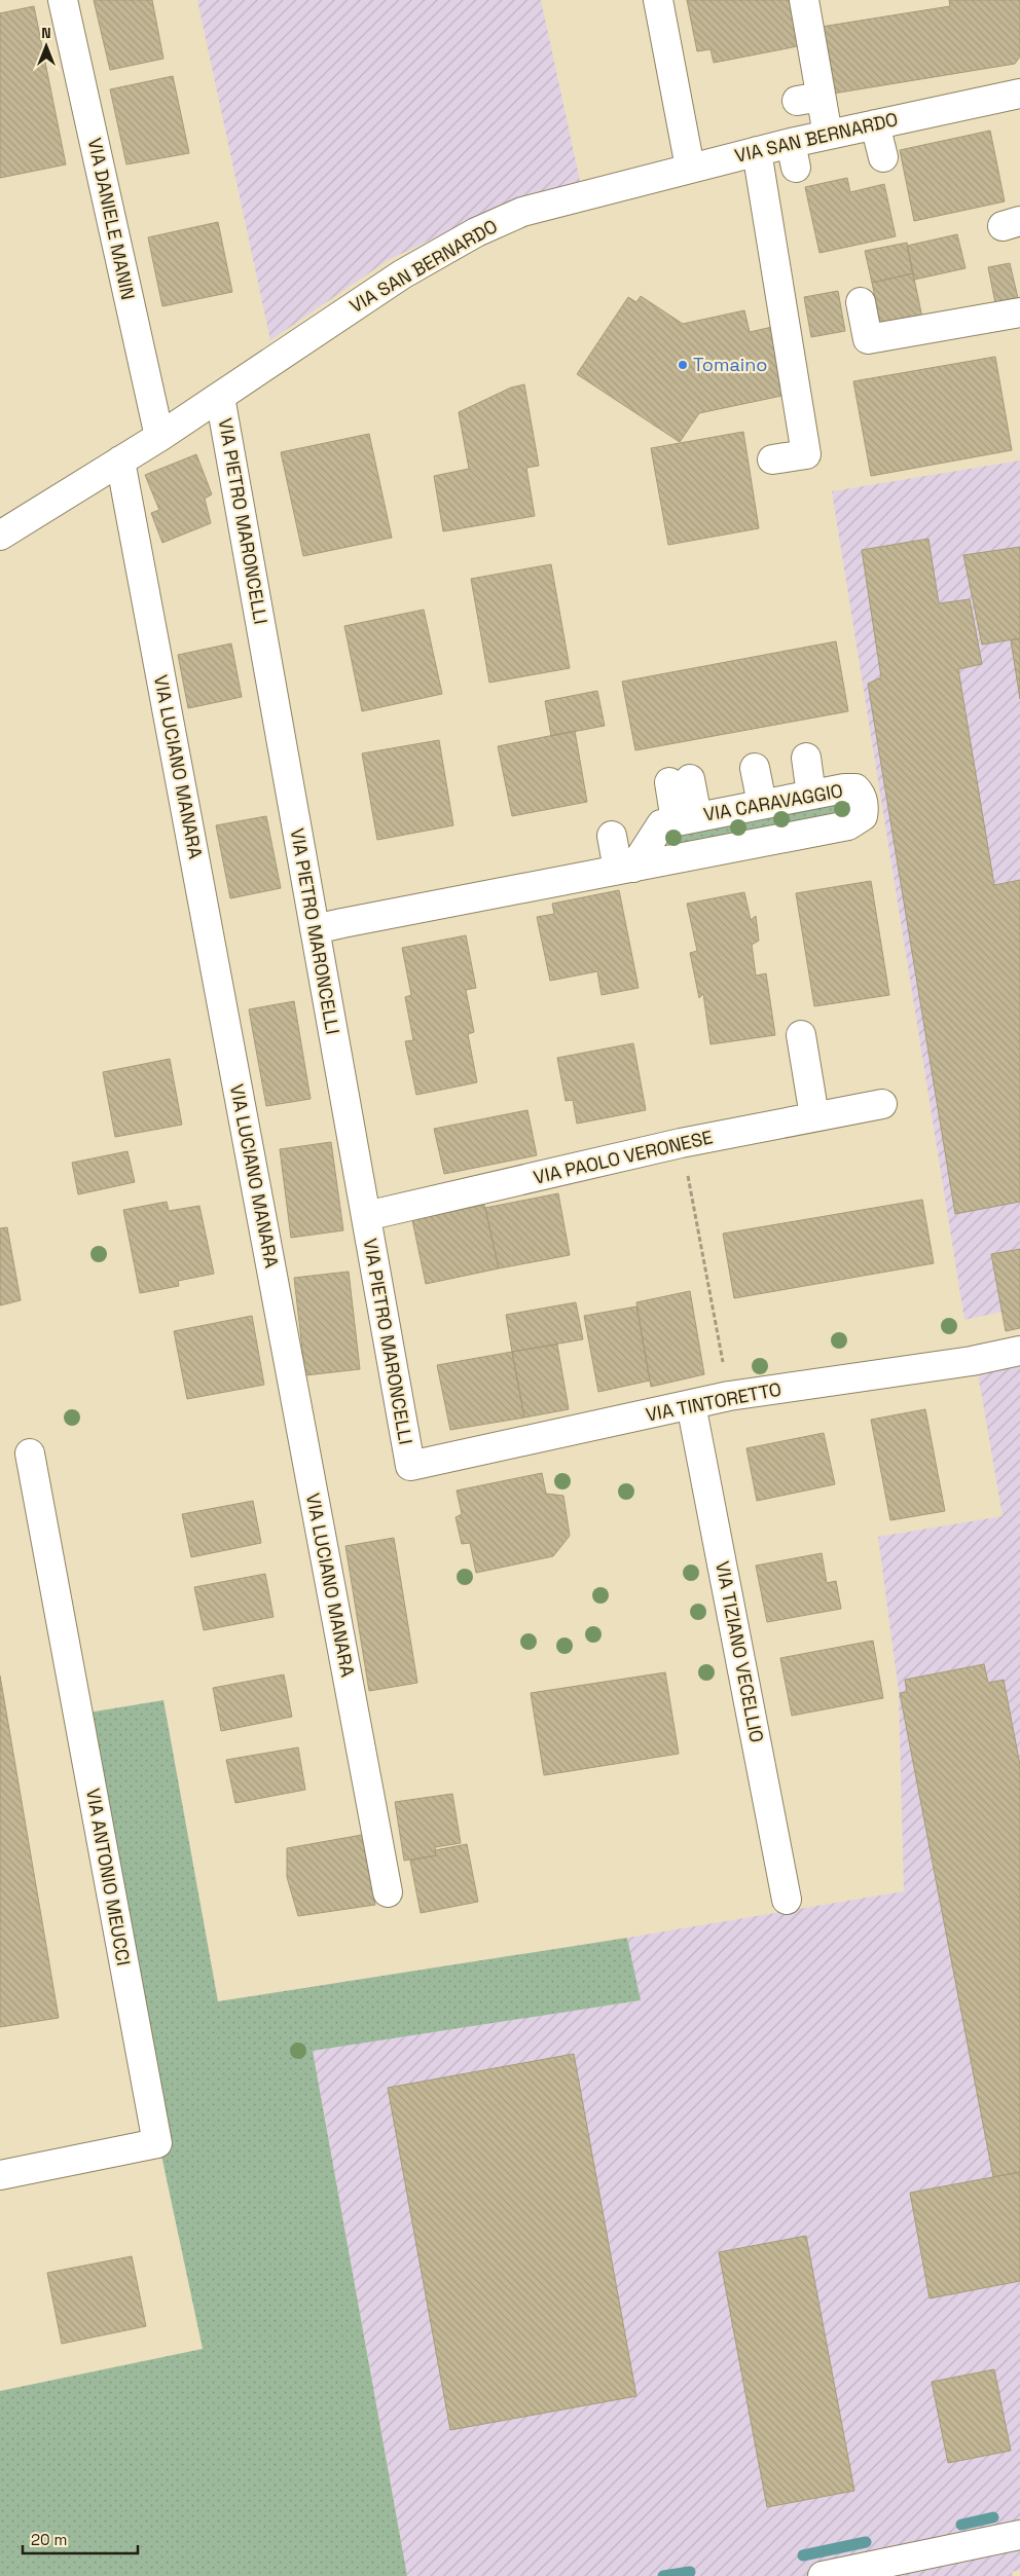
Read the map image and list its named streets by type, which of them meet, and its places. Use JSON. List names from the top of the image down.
{
  "streets": {
    "street": [
      "VIA SAN BERNARDO",
      "VIA DANIELE MANIN",
      "VIA PIETRO MARONCELLI",
      "VIA LUCIANO MANARA",
      "VIA CARAVAGGIO",
      "VIA PAOLO VERONESE",
      "VIA TINTORETTO",
      "VIA TIZIANO VECELLIO",
      "VIA ANTONIO MEUCCI"
    ]
  },
  "crossings": [
    ["VIA SAN BERNARDO", "VIA DANIELE MANIN"],
    ["VIA SAN BERNARDO", "VIA PIETRO MARONCELLI"],
    ["VIA SAN BERNARDO", "VIA LUCIANO MANARA"],
    ["VIA PIETRO MARONCELLI", "VIA CARAVAGGIO"],
    ["VIA PIETRO MARONCELLI", "VIA PAOLO VERONESE"],
    ["VIA PIETRO MARONCELLI", "VIA TINTORETTO"],
    ["VIA TINTORETTO", "VIA TIZIANO VECELLIO"]
  ],
  "places": ["Tomaino"],
  "scale_bar": "20 m",
  "north": "top"
}
